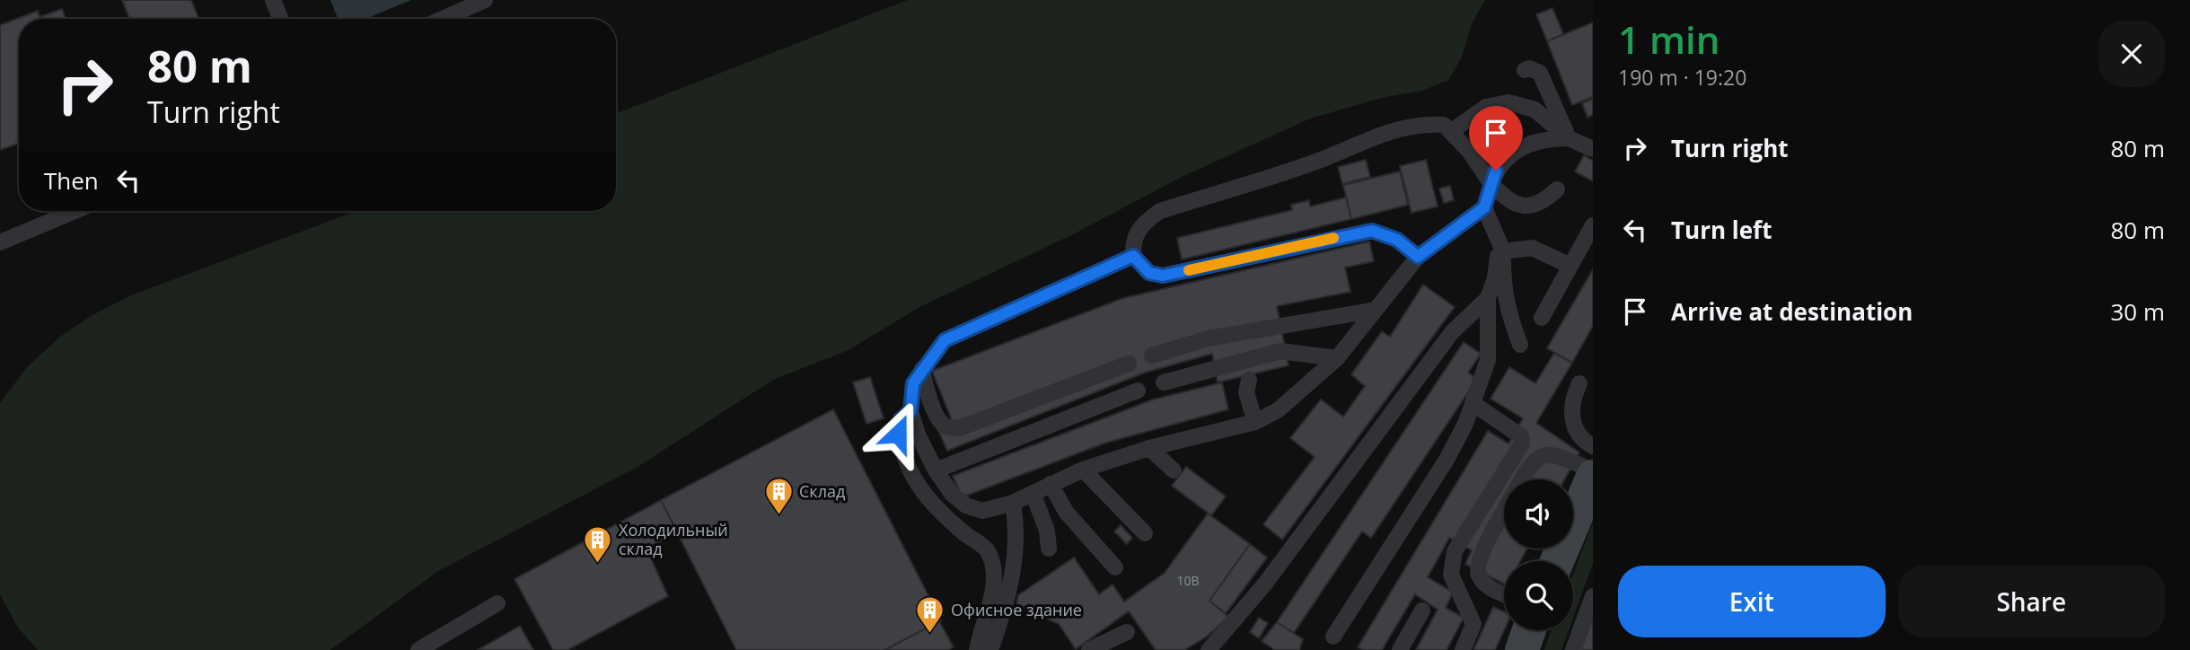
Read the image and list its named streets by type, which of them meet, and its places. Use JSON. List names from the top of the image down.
{
  "places": {
    "building": ["Склад", "Холодильный склад", "Офисное здание"]
  },
  "house_numbers": ["10В"],
  "page": {
    "heading": ["1 min", "190 m · 19:20"],
    "turn": ["80 m", "Turn right"],
    "list": [
      {
        "name": "Turn right",
        "value": "80 m"
      },
      {
        "name": "Turn left",
        "value": "80 m"
      },
      {
        "name": "Arrive at destination",
        "value": "30 m"
      }
    ],
    "then": "Then",
    "buttons": ["Exit", "Share"]
  }
}
